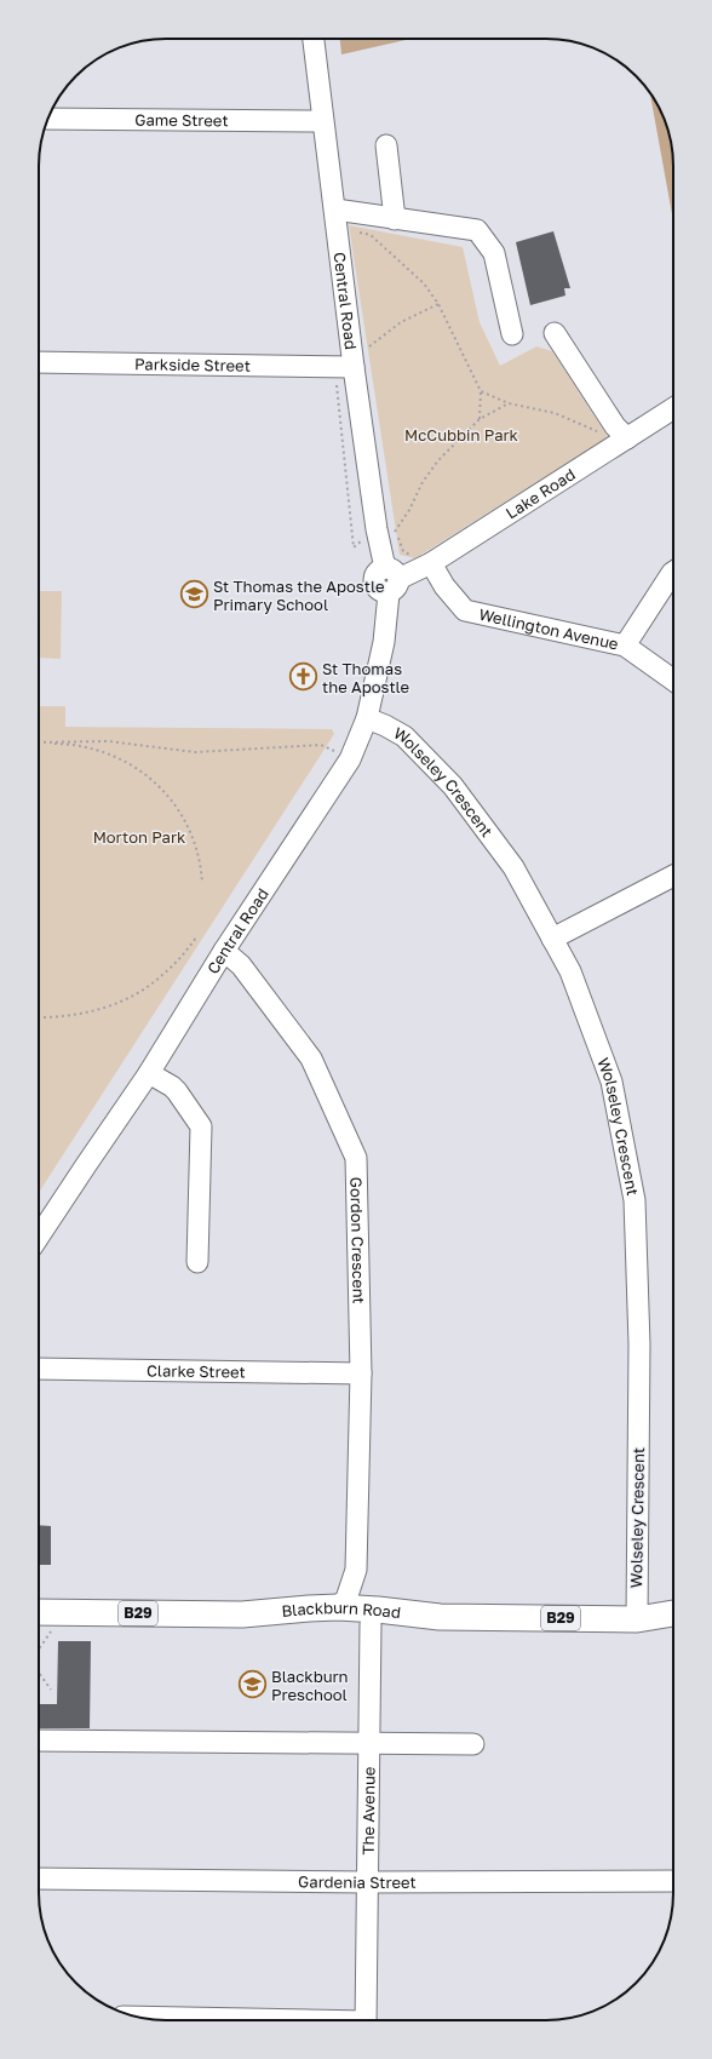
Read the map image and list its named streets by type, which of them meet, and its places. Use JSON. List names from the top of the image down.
{
  "streets": {
    "main road": ["Blackburn Road", "B29"],
    "street": [
      "Game Street",
      "Central Road",
      "Parkside Street",
      "Lake Road",
      "Wellington Avenue",
      "Wolseley Crescent",
      "Gordon Crescent",
      "Clarke Street",
      "The Avenue",
      "Gardenia Street"
    ]
  },
  "crossings": [
    ["Game Street", "Central Road"],
    ["Central Road", "Parkside Street"],
    ["Central Road", "Lake Road"],
    ["Central Road", "Wolseley Crescent"],
    ["Central Road", "Gordon Crescent"],
    ["Lake Road", "Wellington Avenue"],
    ["Wolseley Crescent", "Blackburn Road"],
    ["Gordon Crescent", "Clarke Street"],
    ["Gordon Crescent", "Blackburn Road"],
    ["Gordon Crescent", "The Avenue"],
    ["Blackburn Road", "The Avenue"],
    ["The Avenue", "Gardenia Street"]
  ],
  "parks": ["McCubbin Park", "Morton Park"],
  "places": {
    "school or university": ["St Thomas the Apostle Primary School", "Blackburn Preschool"],
    "church": ["St Thomas the Apostle"]
  }
}
